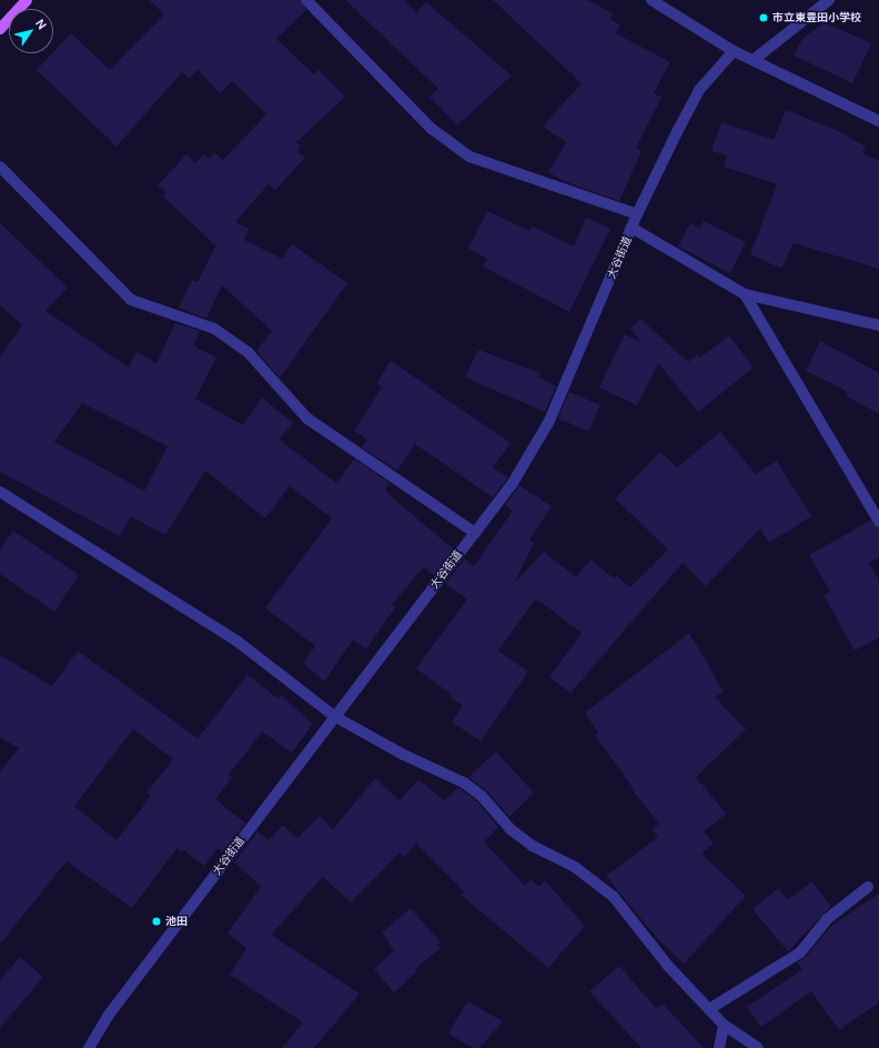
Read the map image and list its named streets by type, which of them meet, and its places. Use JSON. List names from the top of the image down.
{
  "streets": {
    "street": ["大谷街道"]
  },
  "places": ["市立東豊田小学校", "池田"],
  "north": "top right"
}
